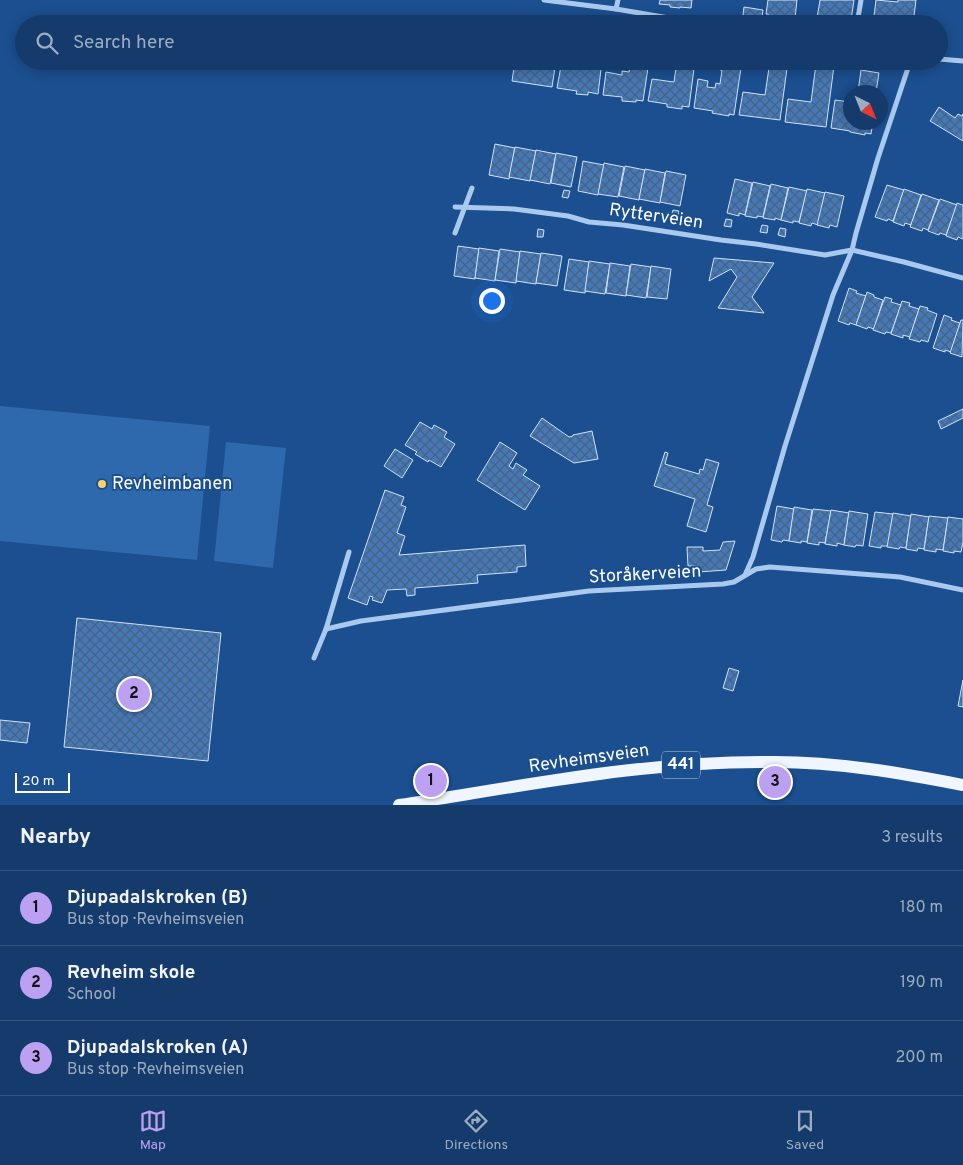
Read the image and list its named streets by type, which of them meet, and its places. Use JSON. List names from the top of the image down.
{
  "streets": {
    "main road": ["Revheimsveien", "441"],
    "street": ["Rytterveien", "Storåkerveien"]
  },
  "places": ["Revheimbanen"],
  "scale_bar": "20 m",
  "north": "bottom right",
  "page": {
    "search": "Search here",
    "pins": ["2", "1", "3"],
    "scale": "20 m",
    "heading": ["Nearby", "3 results"],
    "list": [
      {
        "mark": "1",
        "name": "Djupadalskroken (B)",
        "note": "Bus stop · Revheimsveien",
        "value": "180 m"
      },
      {
        "mark": "2",
        "name": "Revheim skole",
        "note": "School",
        "value": "190 m"
      },
      {
        "mark": "3",
        "name": "Djupadalskroken (A)",
        "note": "Bus stop · Revheimsveien",
        "value": "200 m"
      }
    ],
    "nav": ["Map", "Directions", "Saved"]
  }
}
